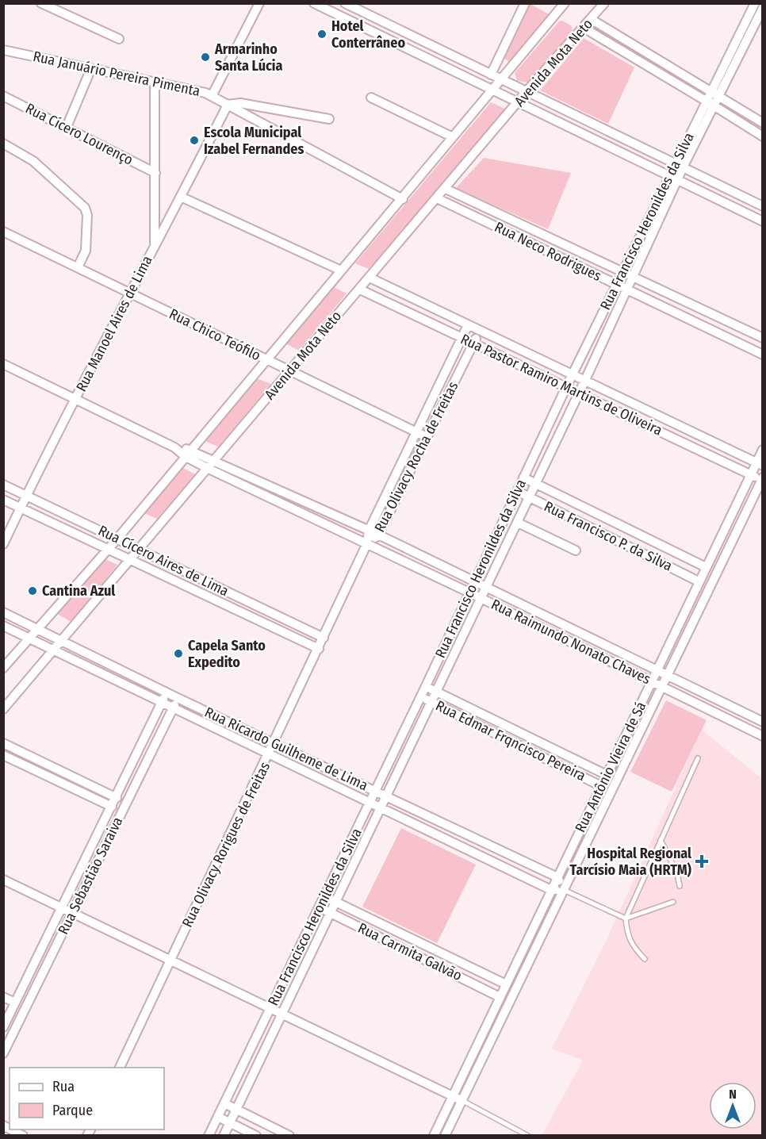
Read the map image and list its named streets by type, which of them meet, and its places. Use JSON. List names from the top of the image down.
{
  "streets": {
    "street": [
      "Avenida Mota Neto",
      "Rua Januário Pereira Pimenta",
      "Rua Cícero Lourenço",
      "Rua Francisco Heronildes da Silva",
      "Rua Neco Rodrigues",
      "Rua Manoel Aires de Lima",
      "Rua Chico Teófilo",
      "Rua Pastor Ramiro Martins de Oliveira",
      "Rua Olivacy Rocha de Freitas",
      "Rua Francisco P. da Silva",
      "Rua Cícero Aires de Lima",
      "Rua Raimundo Nonato Chaves",
      "Rua Edmar Frqncisco Pereira",
      "Rua Ricardo Guilheme de Lima",
      "Rua Antônio Vieira de Sá",
      "Rua Olivacy Rorigues de Freitas",
      "Rua Sebastião Saraiva",
      "Rua Carmita Galvão"
    ]
  },
  "crossings": [
    ["Avenida Mota Neto", "Rua Neco Rodrigues"],
    ["Avenida Mota Neto", "Rua Chico Teófilo"],
    ["Avenida Mota Neto", "Rua Pastor Ramiro Martins de Oliveira"],
    ["Avenida Mota Neto", "Rua Cícero Aires de Lima"],
    ["Avenida Mota Neto", "Rua Raimundo Nonato Chaves"],
    ["Avenida Mota Neto", "Rua Ricardo Guilheme de Lima"],
    ["Rua Januário Pereira Pimenta", "Rua Manoel Aires de Lima"],
    ["Rua Francisco Heronildes da Silva", "Rua Neco Rodrigues"],
    ["Rua Francisco Heronildes da Silva", "Rua Pastor Ramiro Martins de Oliveira"],
    ["Rua Francisco Heronildes da Silva", "Rua Francisco P. da Silva"],
    ["Rua Francisco Heronildes da Silva", "Rua Raimundo Nonato Chaves"],
    ["Rua Francisco Heronildes da Silva", "Rua Edmar Frqncisco Pereira"],
    ["Rua Francisco Heronildes da Silva", "Rua Ricardo Guilheme de Lima"],
    ["Rua Francisco Heronildes da Silva", "Rua Carmita Galvão"],
    ["Rua Manoel Aires de Lima", "Rua Chico Teófilo"],
    ["Rua Manoel Aires de Lima", "Rua Cícero Aires de Lima"],
    ["Rua Manoel Aires de Lima", "Rua Raimundo Nonato Chaves"],
    ["Rua Chico Teófilo", "Rua Olivacy Rocha de Freitas"],
    ["Rua Pastor Ramiro Martins de Oliveira", "Rua Olivacy Rocha de Freitas"],
    ["Rua Pastor Ramiro Martins de Oliveira", "Rua Antônio Vieira de Sá"],
    ["Rua Olivacy Rocha de Freitas", "Rua Raimundo Nonato Chaves"],
    ["Rua Olivacy Rocha de Freitas", "Rua Olivacy Rorigues de Freitas"],
    ["Rua Francisco P. da Silva", "Rua Antônio Vieira de Sá"],
    ["Rua Cícero Aires de Lima", "Rua Olivacy Rorigues de Freitas"],
    ["Rua Raimundo Nonato Chaves", "Rua Antônio Vieira de Sá"],
    ["Rua Raimundo Nonato Chaves", "Rua Olivacy Rorigues de Freitas"],
    ["Rua Edmar Frqncisco Pereira", "Rua Antônio Vieira de Sá"],
    ["Rua Ricardo Guilheme de Lima", "Rua Antônio Vieira de Sá"],
    ["Rua Ricardo Guilheme de Lima", "Rua Olivacy Rorigues de Freitas"],
    ["Rua Ricardo Guilheme de Lima", "Rua Sebastião Saraiva"],
    ["Rua Antônio Vieira de Sá", "Rua Carmita Galvão"]
  ],
  "places": {
    "other": [
      "Hotel Conterrâneo",
      "Armarinho Santa Lúcia",
      "Escola Municipal Izabel Fernandes",
      "Cantina Azul",
      "Capela Santo Expedito"
    ],
    "health": ["Hospital Regional Tarcísio Maia (HRTM)"]
  },
  "legend": ["Rua", "Parque"],
  "north": "top"
}
